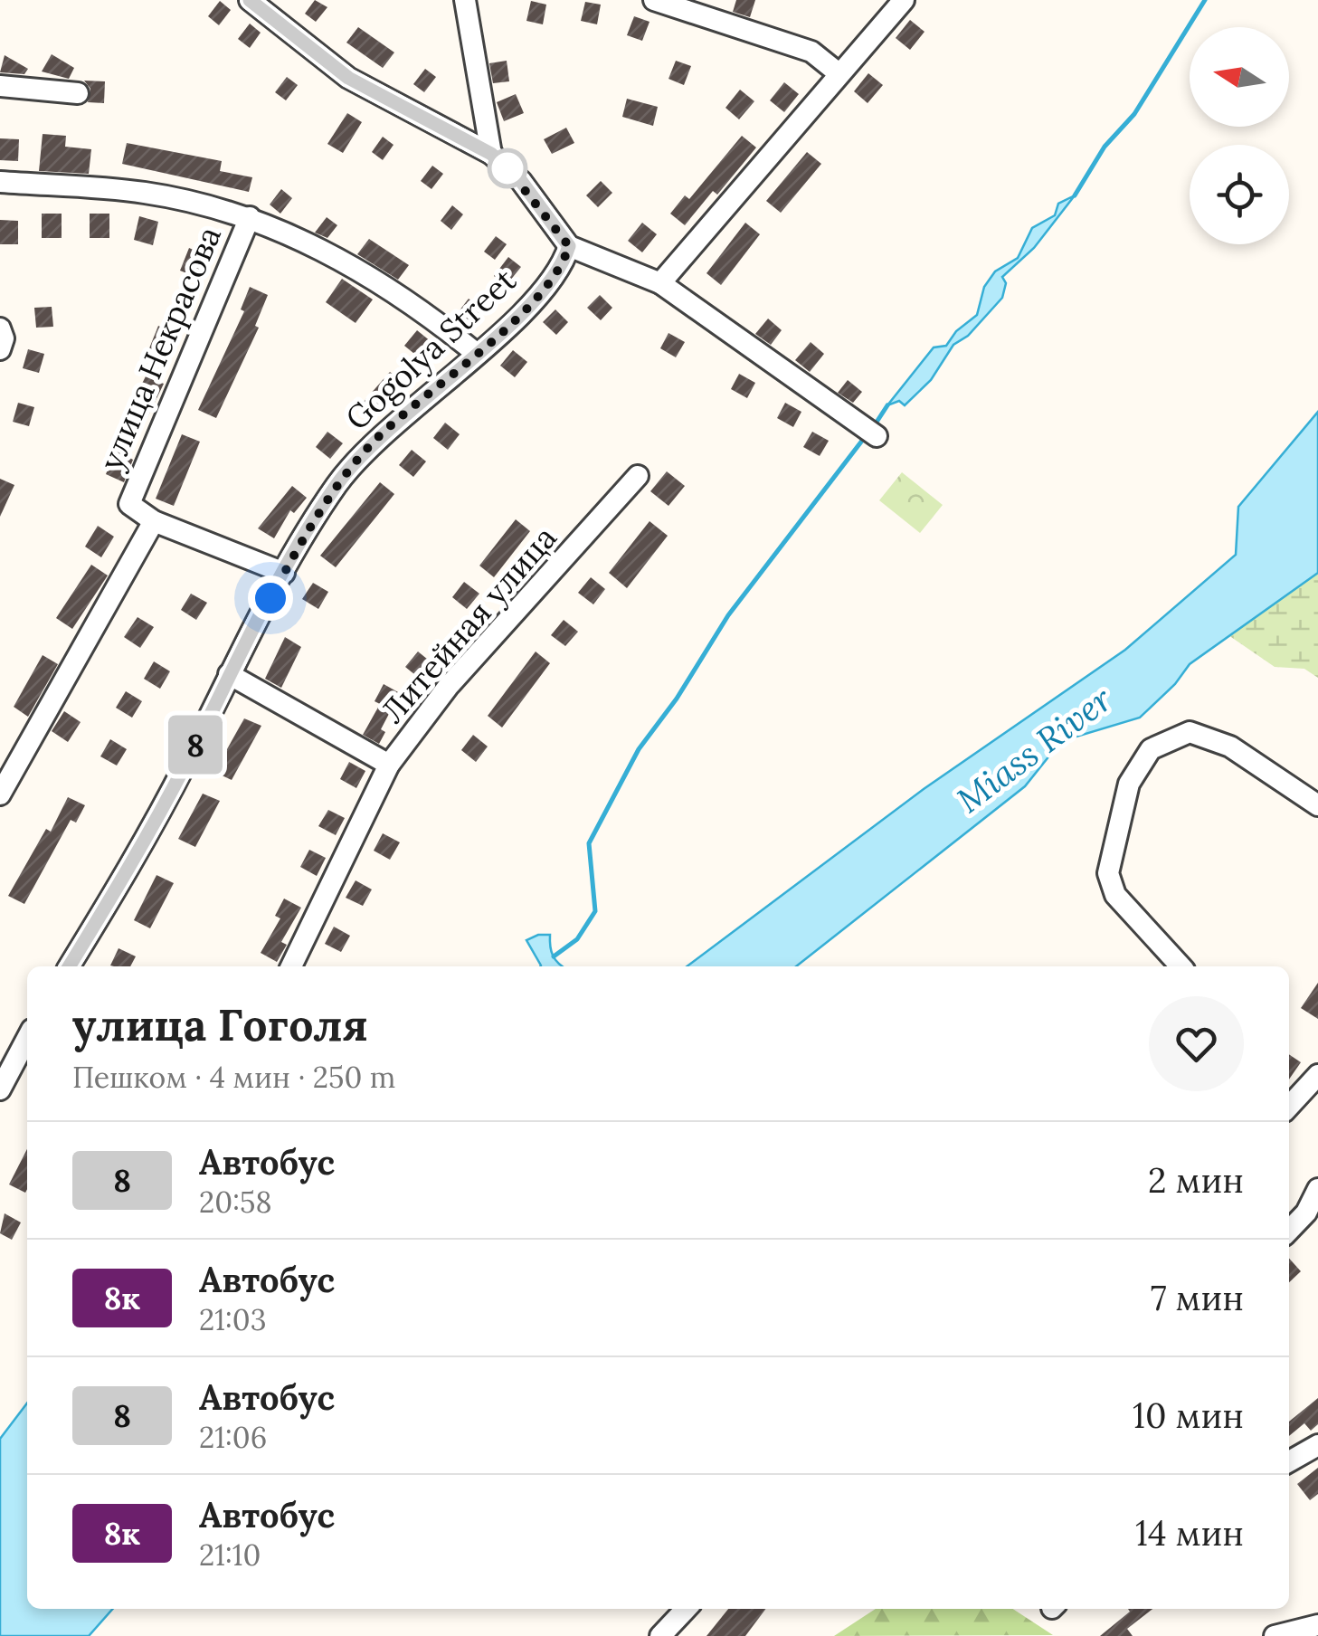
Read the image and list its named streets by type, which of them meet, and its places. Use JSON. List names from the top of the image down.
{
  "streets": {
    "street": ["улица Некрасова", "Gogolya Street", "Литейная улица"]
  },
  "water": ["Miass River"],
  "lines": ["bus line 8"],
  "north": "left",
  "page": {
    "on_map": "8",
    "heading": ["улица Гоголя", "Пешком · 4 мин · 250 m"],
    "list": [
      {
        "mark": "8",
        "name": "Автобус",
        "note": "20:58",
        "value": "2 мин"
      },
      {
        "mark": "8к",
        "name": "Автобус",
        "note": "21:03",
        "value": "7 мин"
      },
      {
        "mark": "8",
        "name": "Автобус",
        "note": "21:06",
        "value": "10 мин"
      },
      {
        "mark": "8к",
        "name": "Автобус",
        "note": "21:10",
        "value": "14 мин"
      }
    ]
  }
}
